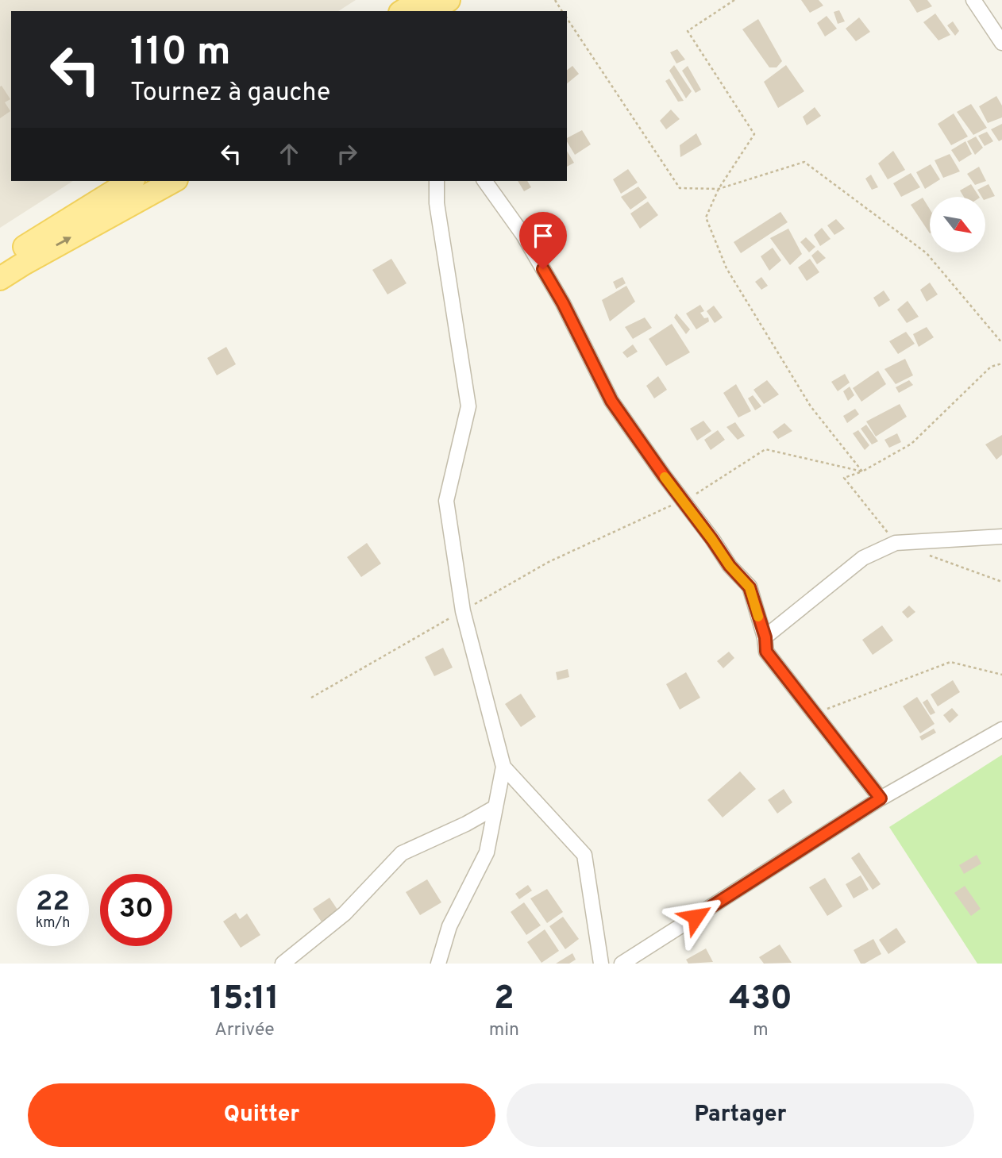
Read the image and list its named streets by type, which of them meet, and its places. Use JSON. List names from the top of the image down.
{
  "north": "bottom right",
  "page": {
    "turn": ["110 m", "Tournez à gauche"],
    "speed": "22 km/h",
    "limit": "30",
    "eta": [
      "15:11",
      "Arrivée",
      "2",
      "min",
      "430",
      "m"
    ],
    "buttons": ["Quitter", "Partager"]
  }
}
